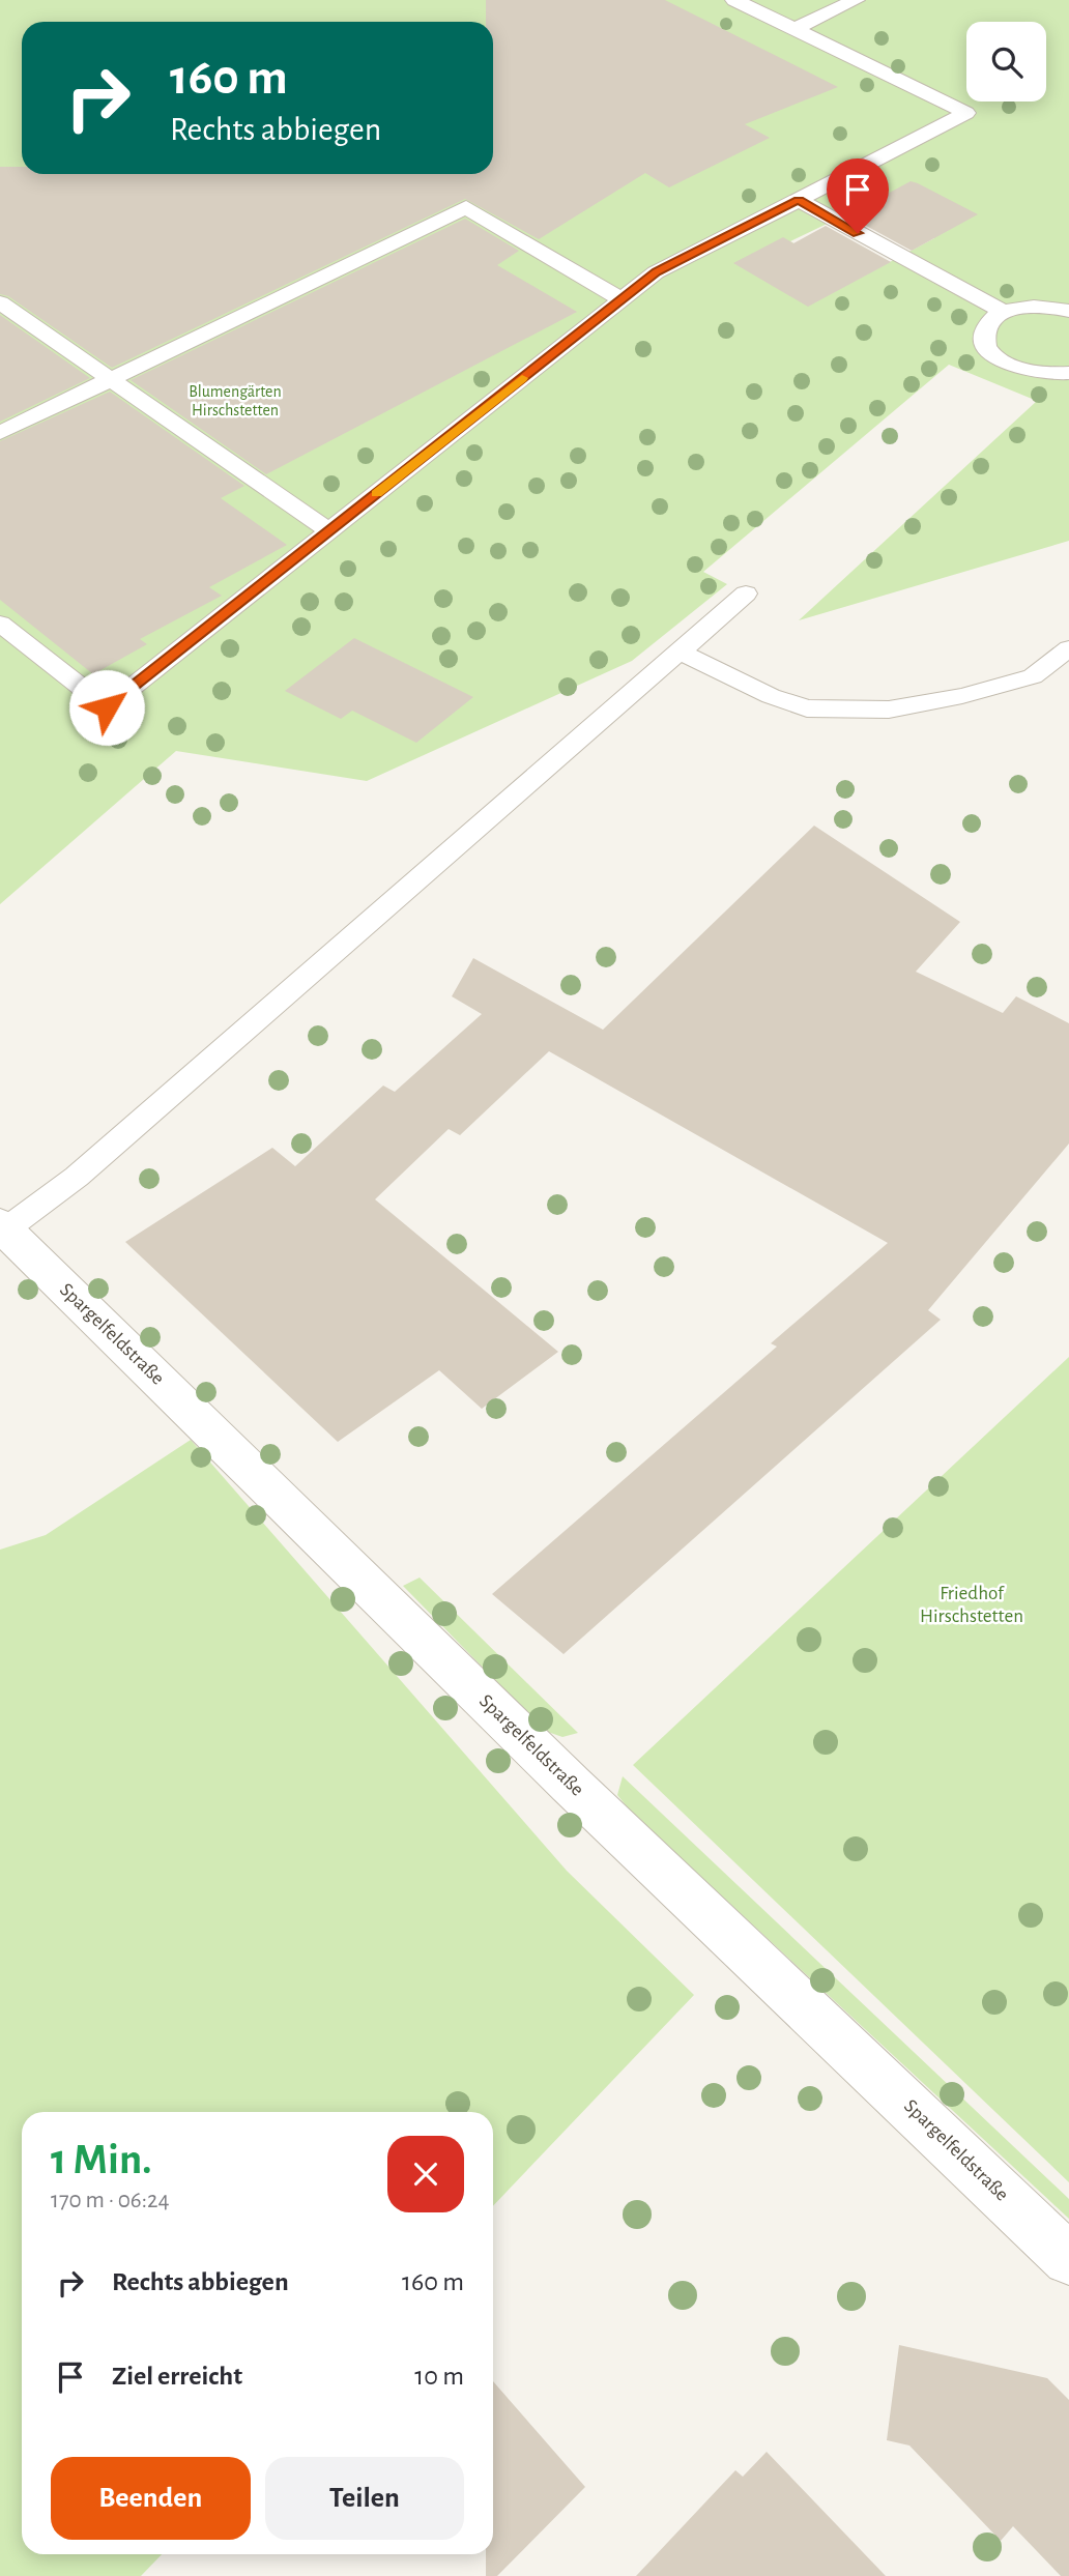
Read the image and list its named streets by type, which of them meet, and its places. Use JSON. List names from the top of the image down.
{
  "streets": {
    "street": ["Spargelfeldstraße"]
  },
  "parks": ["Blumengärten Hirschstetten", "Friedhof Hirschstetten"],
  "page": {
    "turn": ["160 m", "Rechts abbiegen"],
    "heading": ["1 Min.", "170 m · 06:24"],
    "list": [
      {
        "name": "Rechts abbiegen",
        "value": "160 m"
      },
      {
        "name": "Ziel erreicht",
        "value": "10 m"
      }
    ],
    "buttons": ["Beenden", "Teilen"]
  }
}
